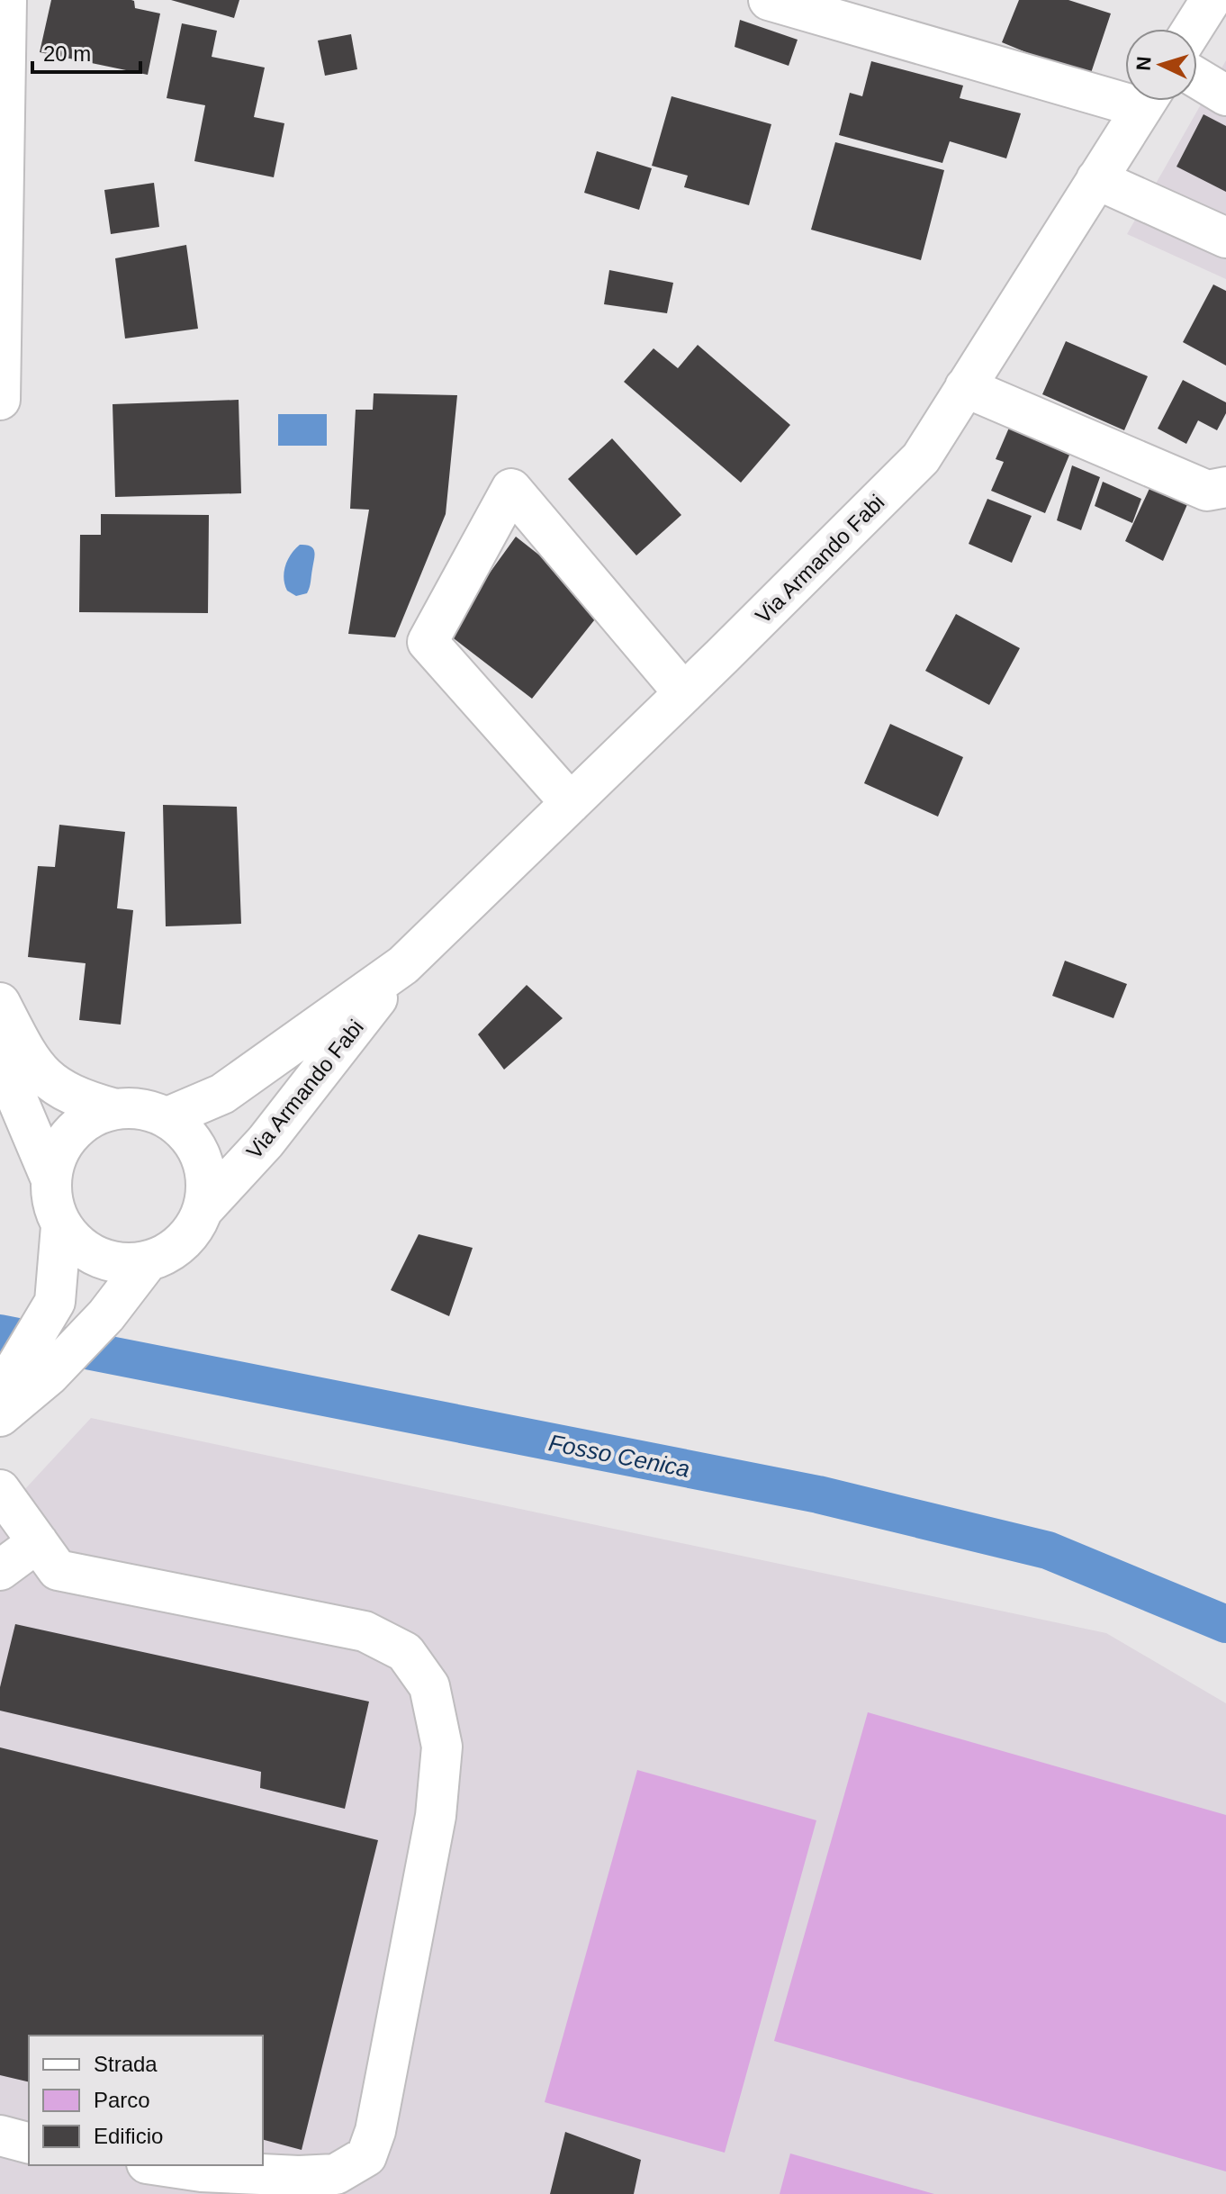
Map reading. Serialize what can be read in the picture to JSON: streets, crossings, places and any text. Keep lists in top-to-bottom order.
{
  "streets": {
    "street": ["Via Armando Fabi"]
  },
  "water": ["Fosso Cenica"],
  "legend": ["Strada", "Parco", "Edificio"],
  "scale_bar": "20 m",
  "north": "left"
}
